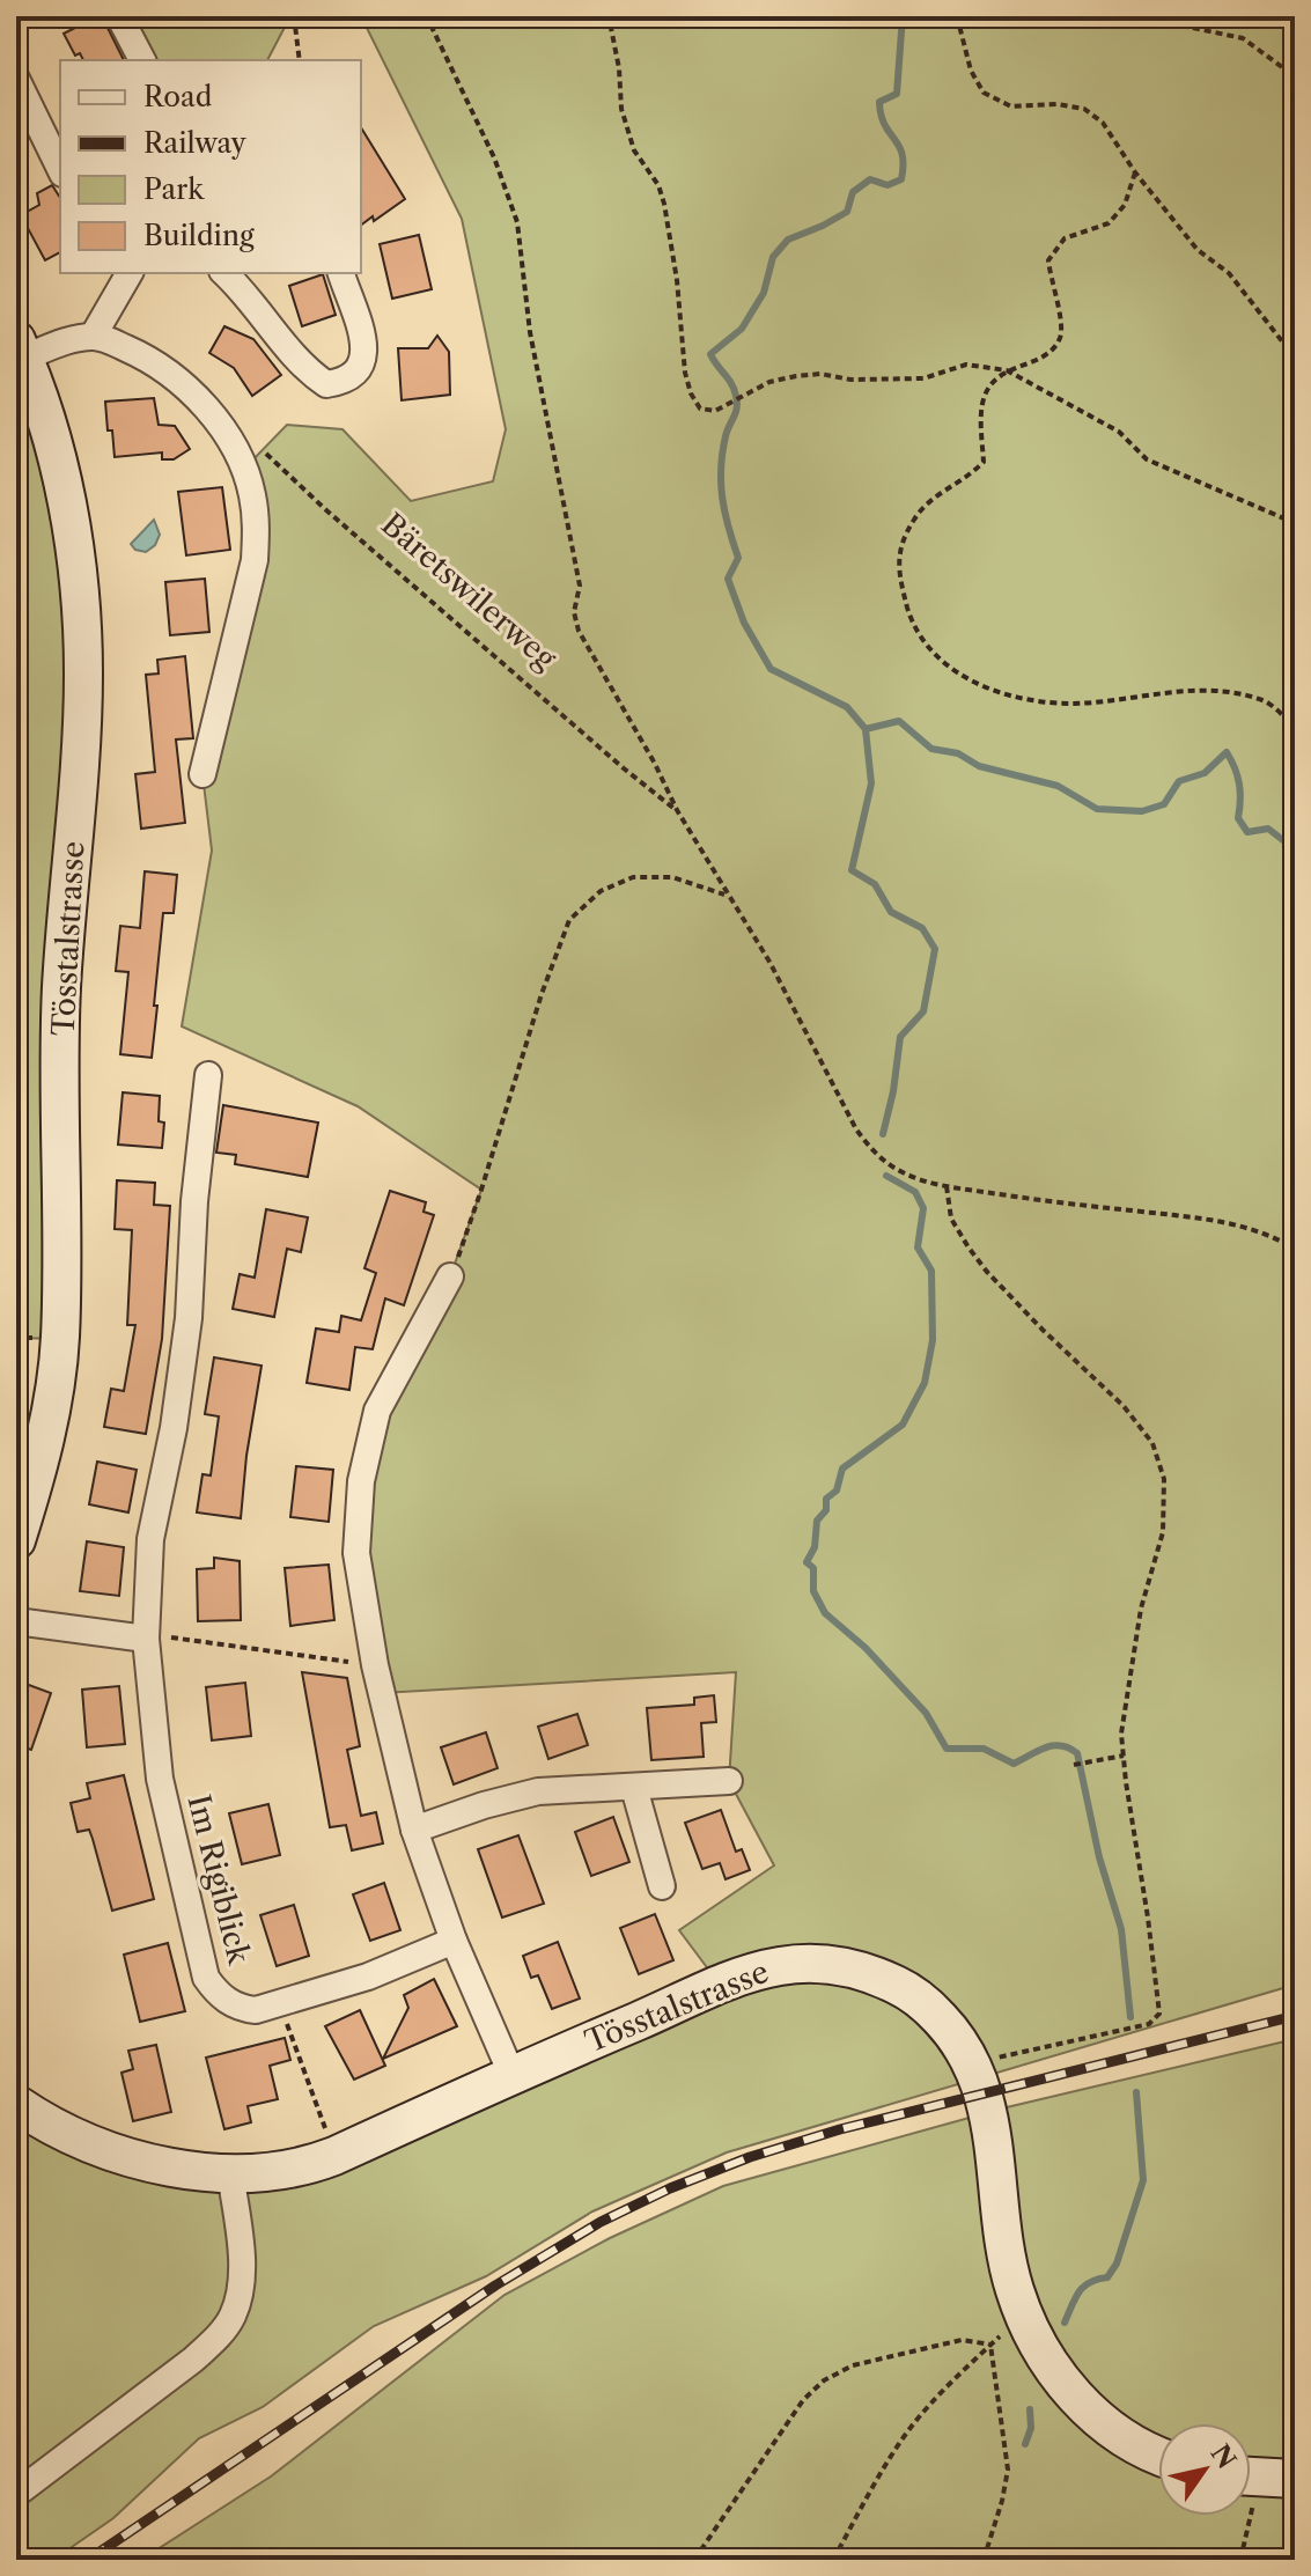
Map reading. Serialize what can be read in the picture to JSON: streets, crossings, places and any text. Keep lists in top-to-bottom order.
{
  "streets": {
    "main road": ["Tösstalstrasse"],
    "street": ["Im Rigiblick"],
    "path": ["Bäretswilerweg"]
  },
  "legend": [
    "Road",
    "Railway",
    "Park",
    "Building"
  ],
  "north": "top right"
}
